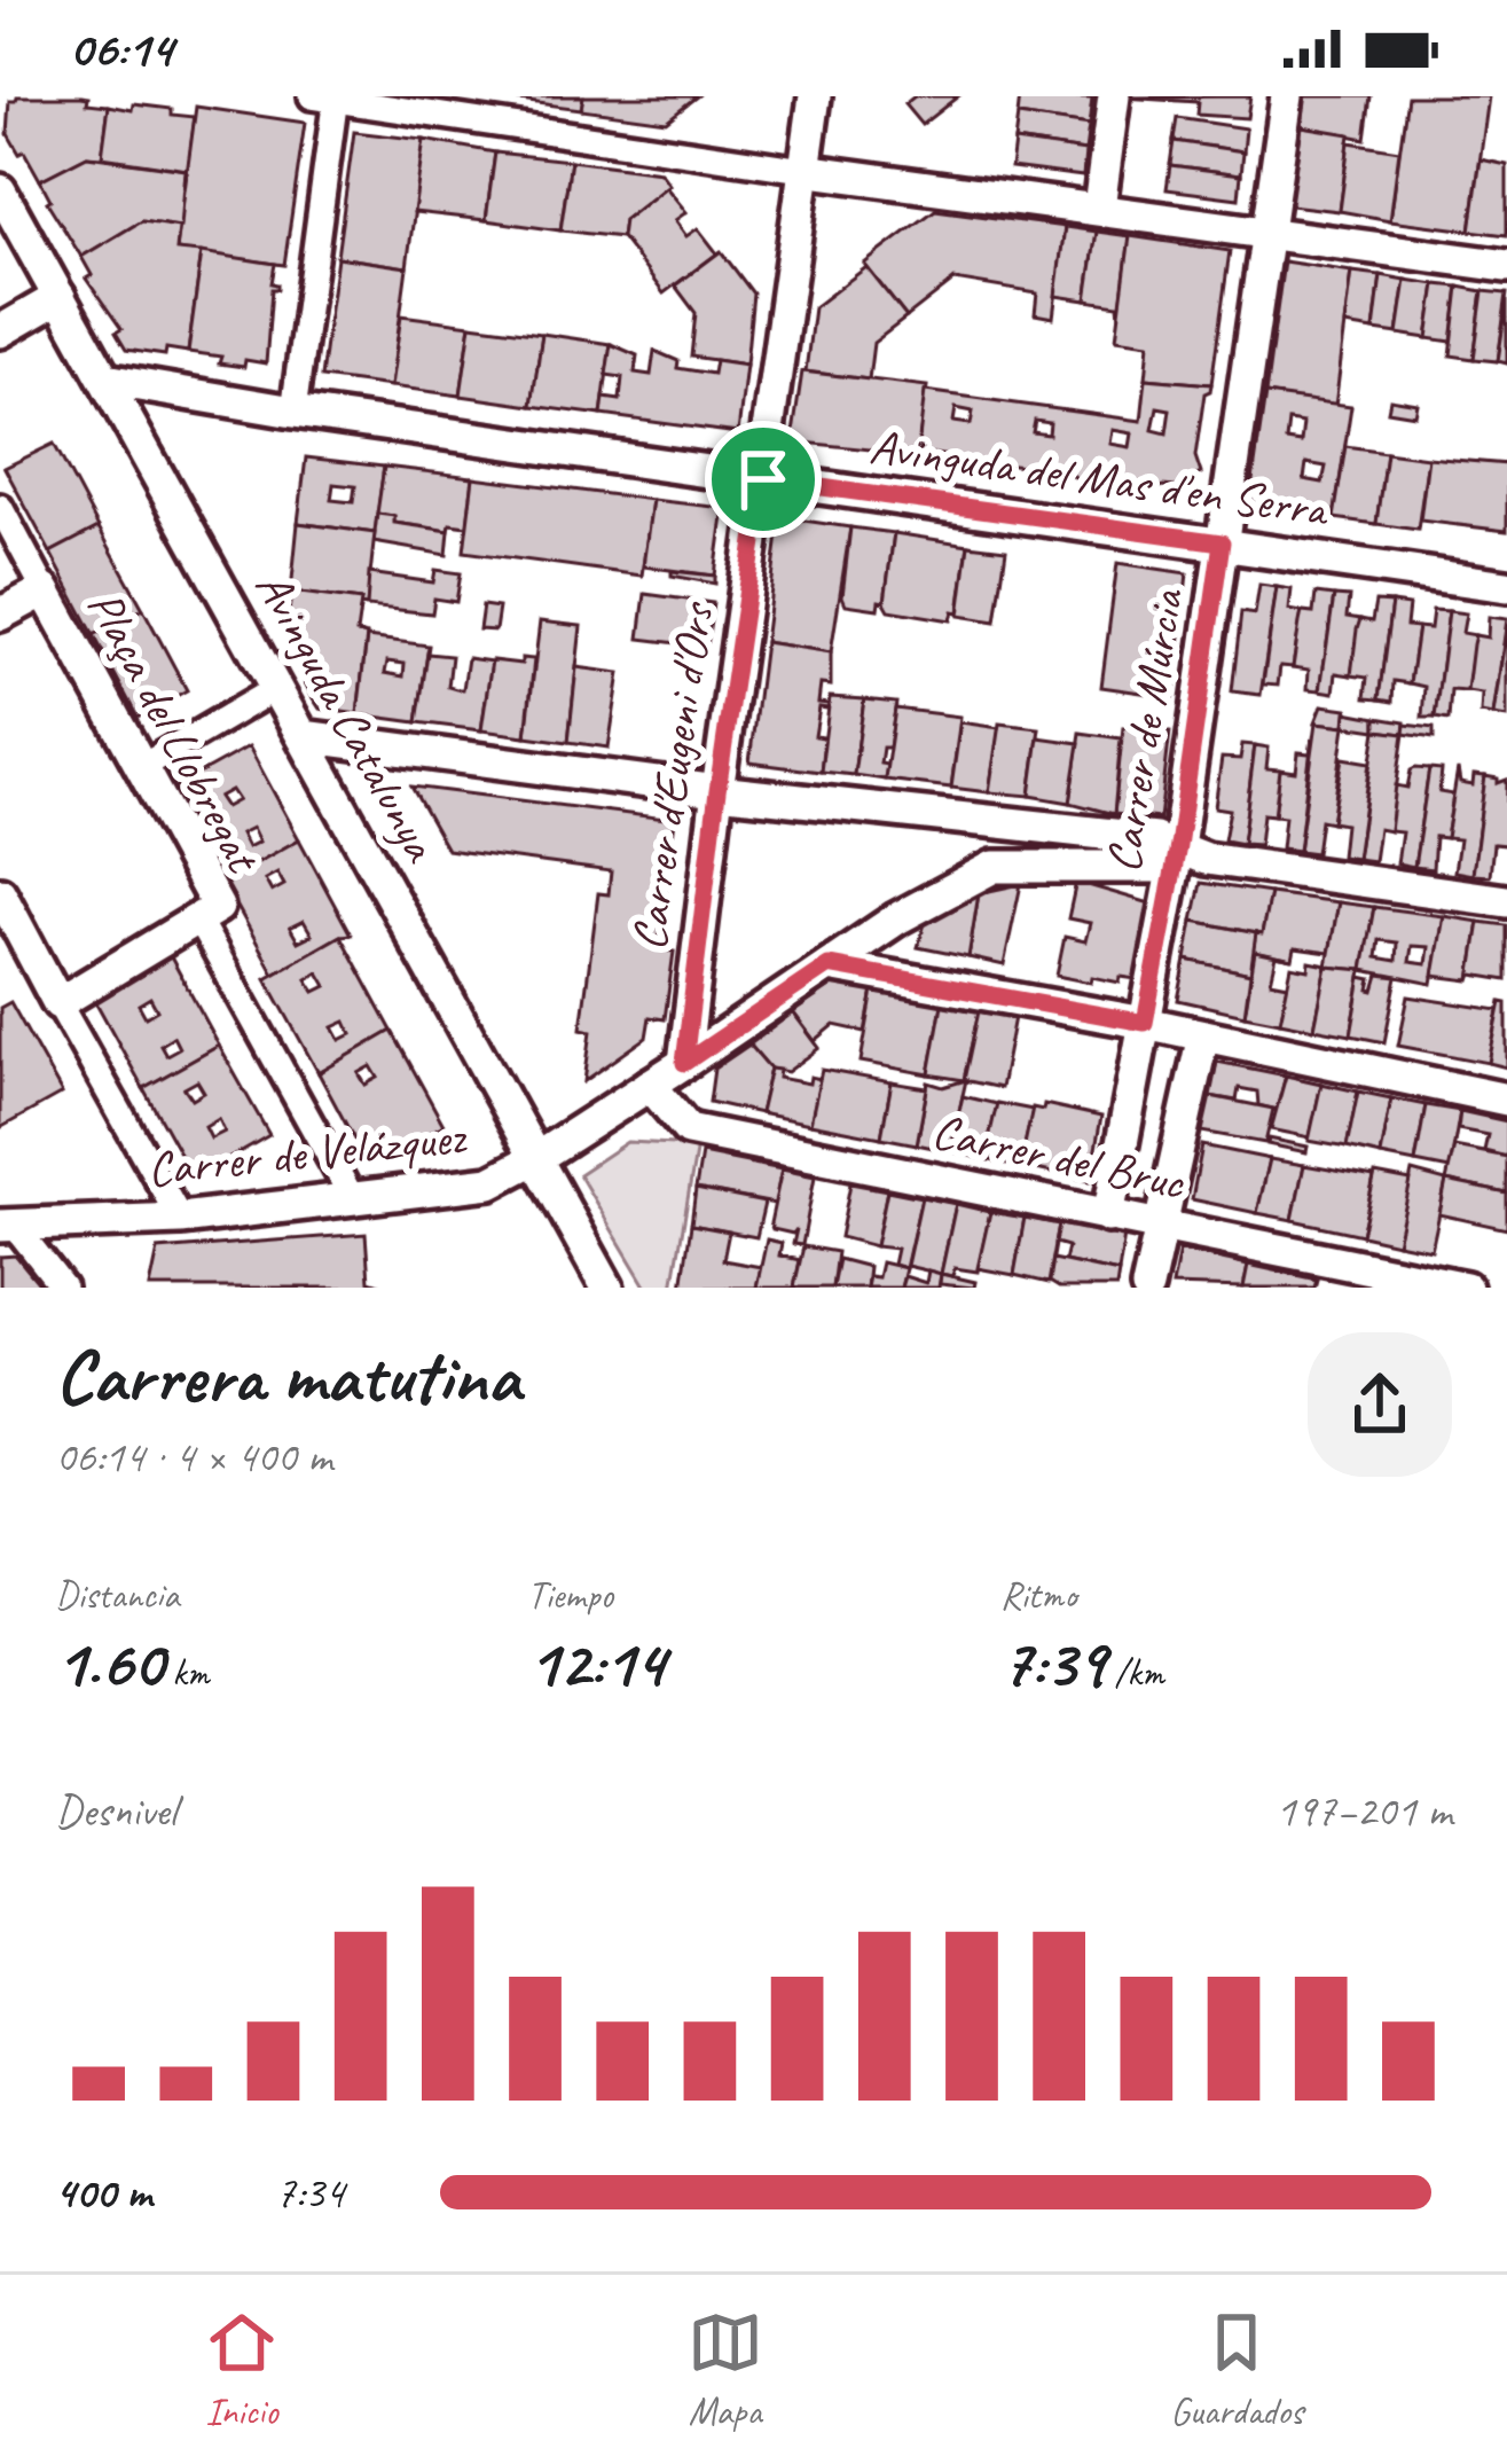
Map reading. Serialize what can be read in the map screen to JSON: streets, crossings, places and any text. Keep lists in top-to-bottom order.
{
  "streets": {
    "street": [
      "Avinguda del Mas d'en Serra",
      "Avinguda Catalunya",
      "Plaça del Llobregat",
      "Carrer de Múrcia",
      "Carrer d'Eugeni d'Ors",
      "Carrer de Velázquez",
      "Carrer del Bruc"
    ]
  },
  "crossings": [
    ["Avinguda del Mas d'en Serra", "Avinguda Catalunya"],
    ["Avinguda del Mas d'en Serra", "Carrer de Múrcia"],
    ["Avinguda del Mas d'en Serra", "Carrer d'Eugeni d'Ors"],
    ["Avinguda Catalunya", "Carrer de Velázquez"],
    ["Carrer de Múrcia", "Carrer de Velázquez"],
    ["Carrer de Múrcia", "Carrer del Bruc"],
    ["Carrer d'Eugeni d'Ors", "Carrer de Velázquez"],
    ["Carrer de Velázquez", "Carrer del Bruc"]
  ],
  "page": {
    "status": "06:14",
    "heading": ["Carrera matutina", "06:14 · 4 × 400 m"],
    "stats": [
      ["Distancia", "1.60 km"],
      ["Tiempo", "12:14"],
      ["Ritmo", "7:39 /km"]
    ],
    "chart": ["Desnivel", "197–201 m"],
    "list": [
      {
        "name": "400 m",
        "note": "7:34"
      }
    ],
    "tabs": ["Inicio", "Mapa", "Guardados"]
  }
}
